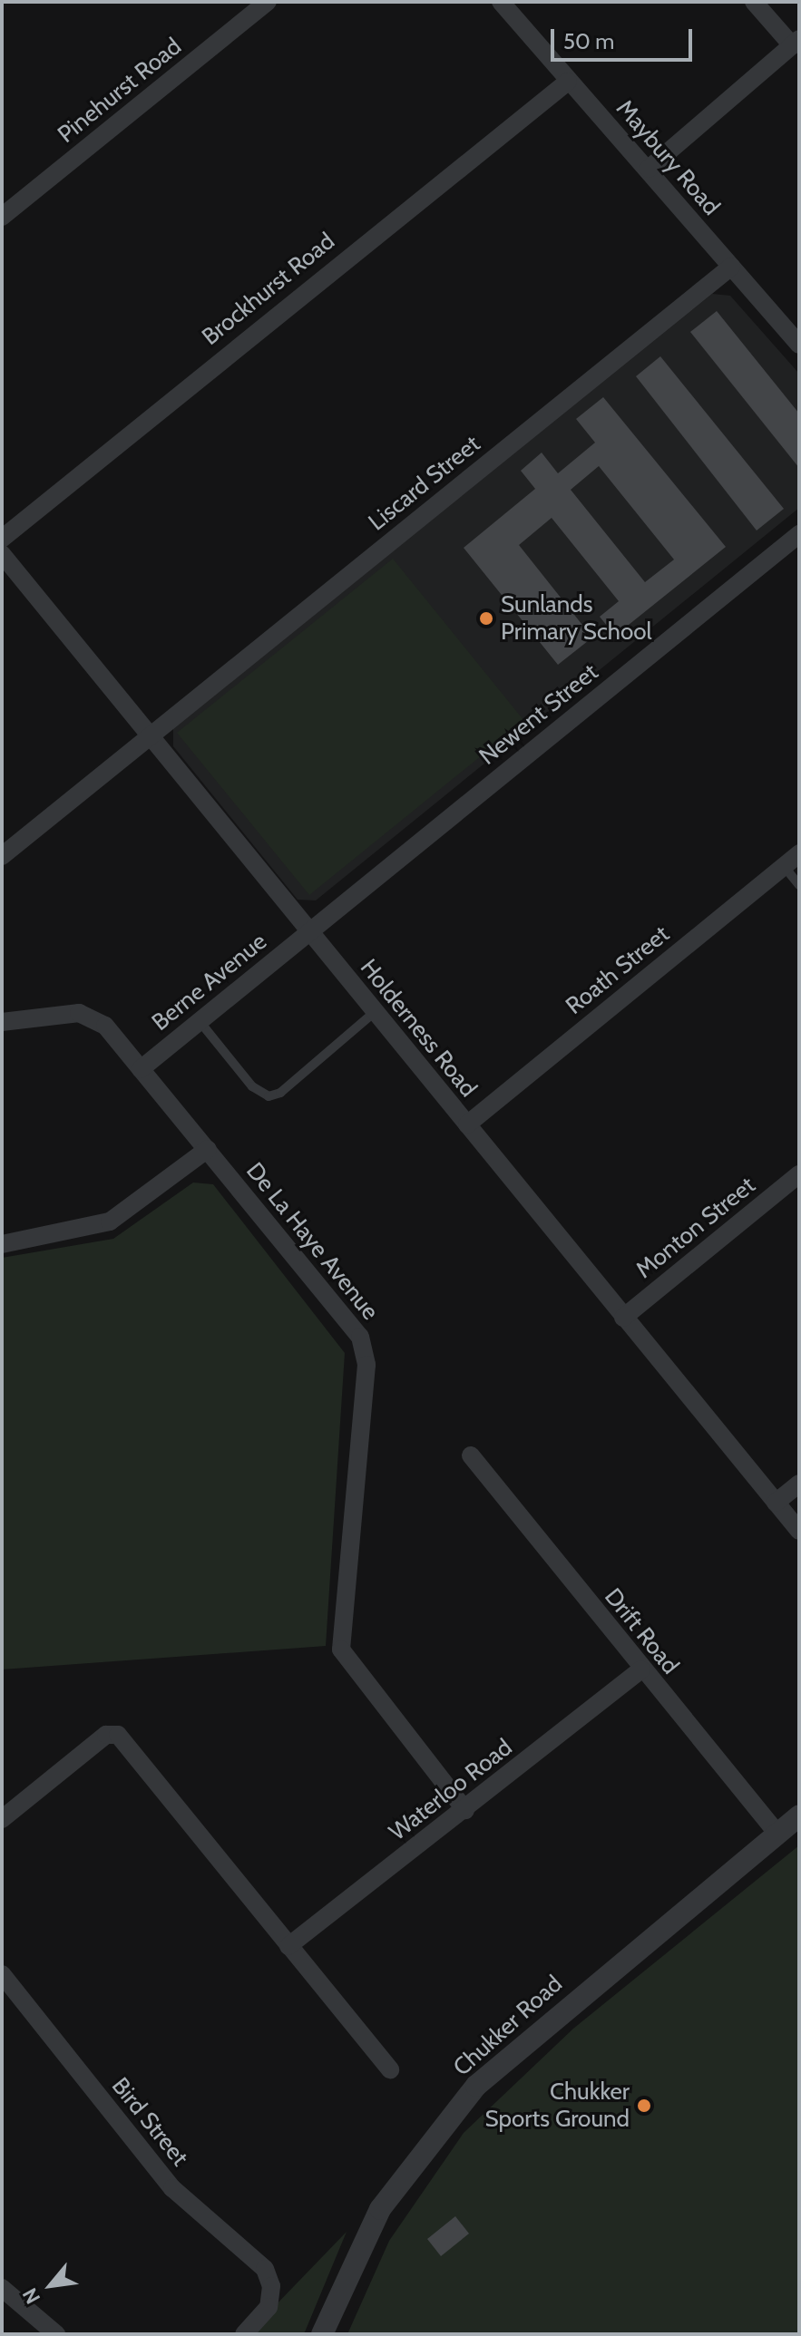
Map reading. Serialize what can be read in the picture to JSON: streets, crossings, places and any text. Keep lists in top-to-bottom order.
{
  "streets": {
    "street": [
      "Pinehurst Road",
      "Maybury Road",
      "Brockhurst Road",
      "Liscard Street",
      "Newent Street",
      "Roath Street",
      "Berne Avenue",
      "Holderness Road",
      "Monton Street",
      "De La Haye Avenue",
      "Drift Road",
      "Waterloo Road",
      "Chukker Road",
      "Bird Street"
    ]
  },
  "crossings": [
    ["Maybury Road", "Brockhurst Road"],
    ["Maybury Road", "Liscard Street"],
    ["Liscard Street", "Holderness Road"],
    ["Newent Street", "Berne Avenue"],
    ["Newent Street", "Holderness Road"],
    ["Roath Street", "Holderness Road"],
    ["Berne Avenue", "Holderness Road"],
    ["Berne Avenue", "De La Haye Avenue"],
    ["Holderness Road", "Monton Street"],
    ["De La Haye Avenue", "Waterloo Road"],
    ["Drift Road", "Waterloo Road"],
    ["Drift Road", "Chukker Road"]
  ],
  "places": ["Sunlands Primary School", "Chukker Sports Ground"],
  "scale_bar": "50 m",
  "north": "bottom left"
}
